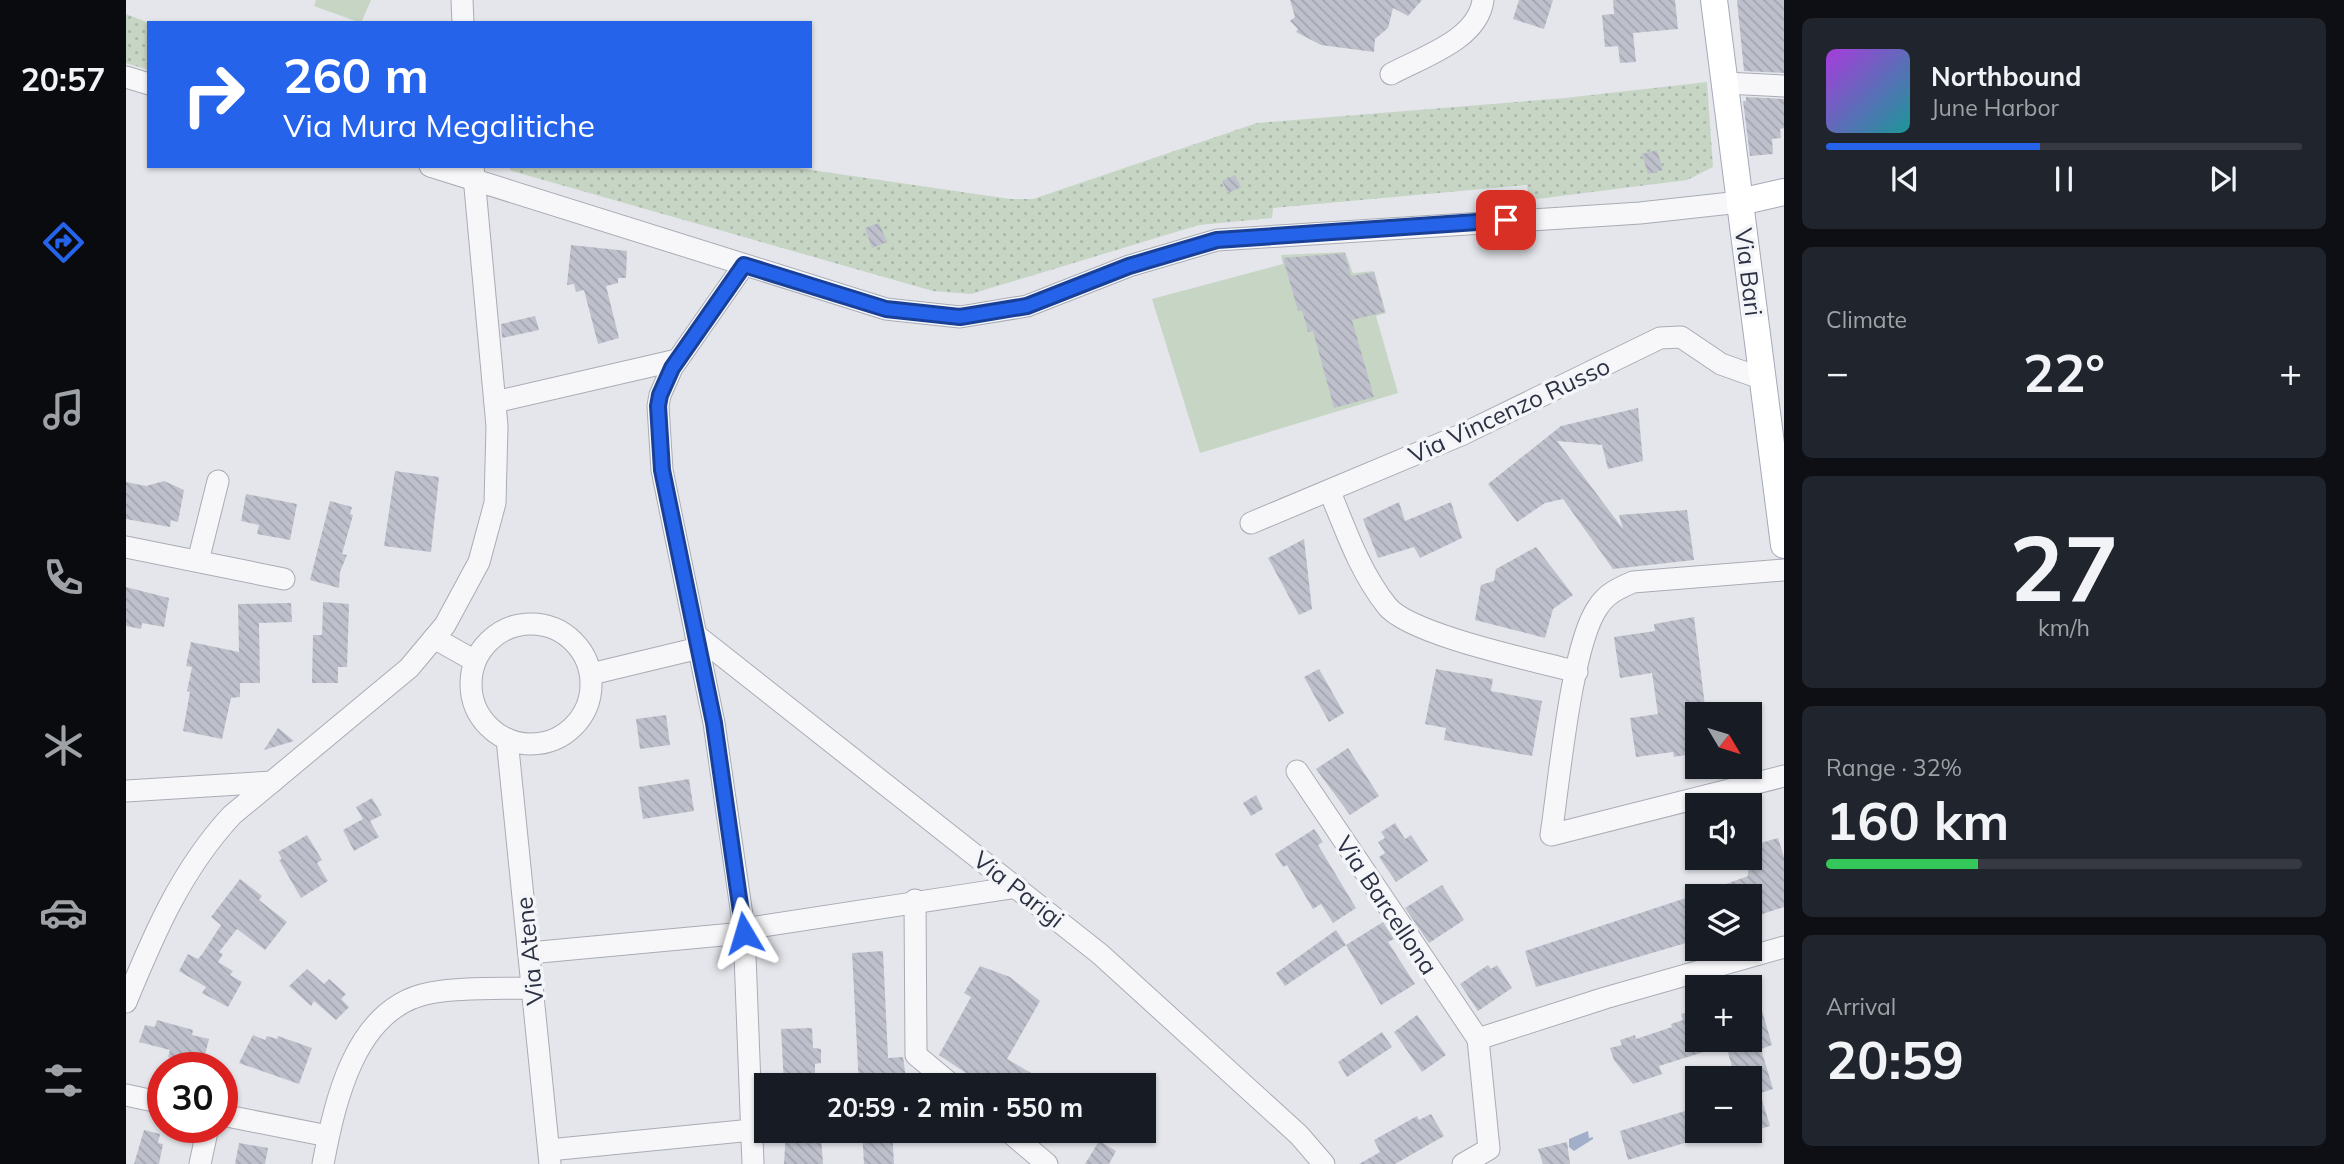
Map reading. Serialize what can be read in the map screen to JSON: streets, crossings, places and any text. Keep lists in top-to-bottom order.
{
  "streets": {
    "main road": ["Via Bari"],
    "street": [
      "Via Vincenzo Russo",
      "Via Parigi",
      "Via Barcellona",
      "Via Atene"
    ]
  },
  "crossings": [
    ["Via Bari", "Via Vincenzo Russo"]
  ],
  "north": "bottom right",
  "page": {
    "tabs": "20:57",
    "turn": ["260 m", "Via Mura Megalitiche"],
    "song": ["Northbound", "June Harbor"],
    "tile": [
      "Climate",
      ["27", "km/h"],
      ["Range · 32%", "160 km"],
      ["Arrival", "20:59"]
    ],
    "heat": ["−", "22°", "+"],
    "map_buttons": ["+", "−"],
    "limit": "30",
    "trip": "20:59 · 2 min · 550 m"
  }
}
